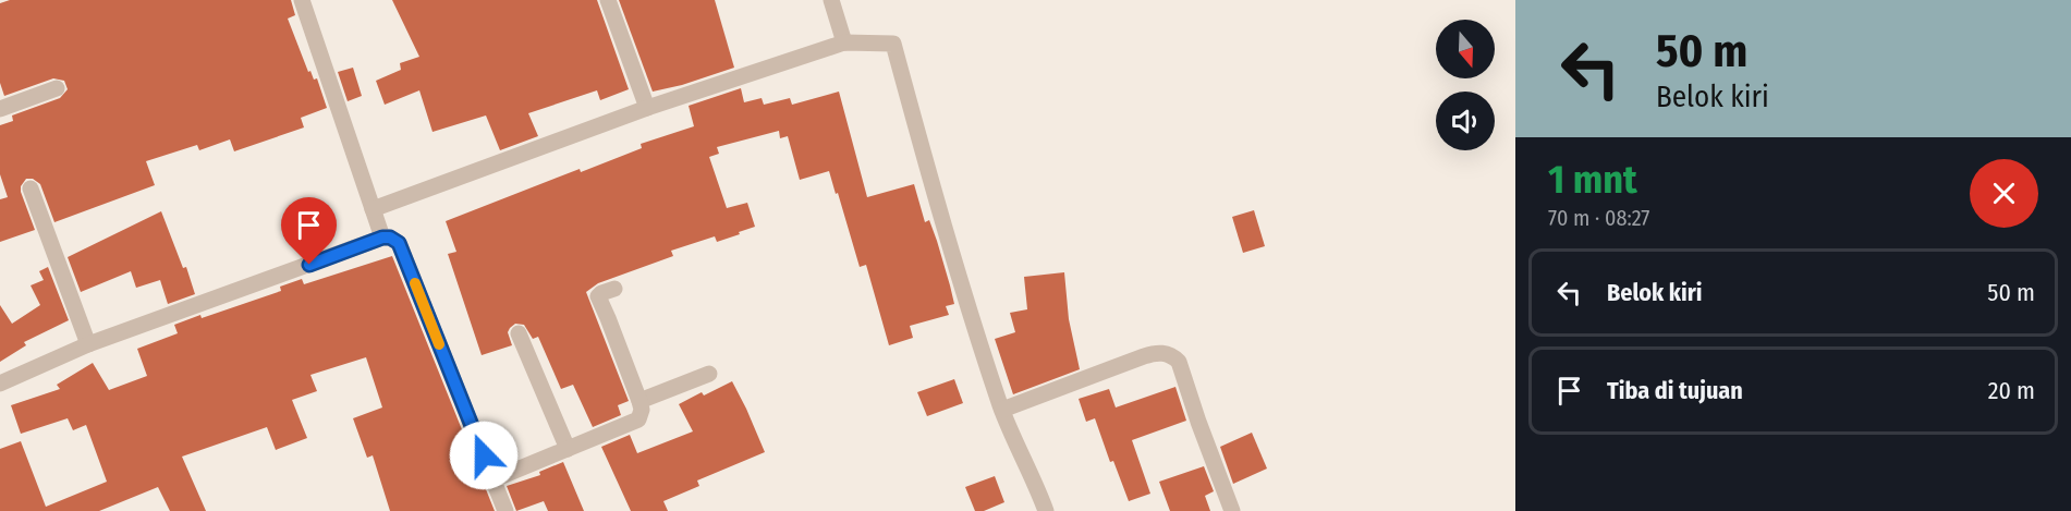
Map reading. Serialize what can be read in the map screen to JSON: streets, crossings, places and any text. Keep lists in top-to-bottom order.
{
  "north": "bottom",
  "page": {
    "turn": ["50 m", "Belok kiri"],
    "heading": ["1 mnt", "70 m · 08:27"],
    "list": [
      {
        "name": "Belok kiri",
        "value": "50 m"
      },
      {
        "name": "Tiba di tujuan",
        "value": "20 m"
      }
    ]
  }
}
